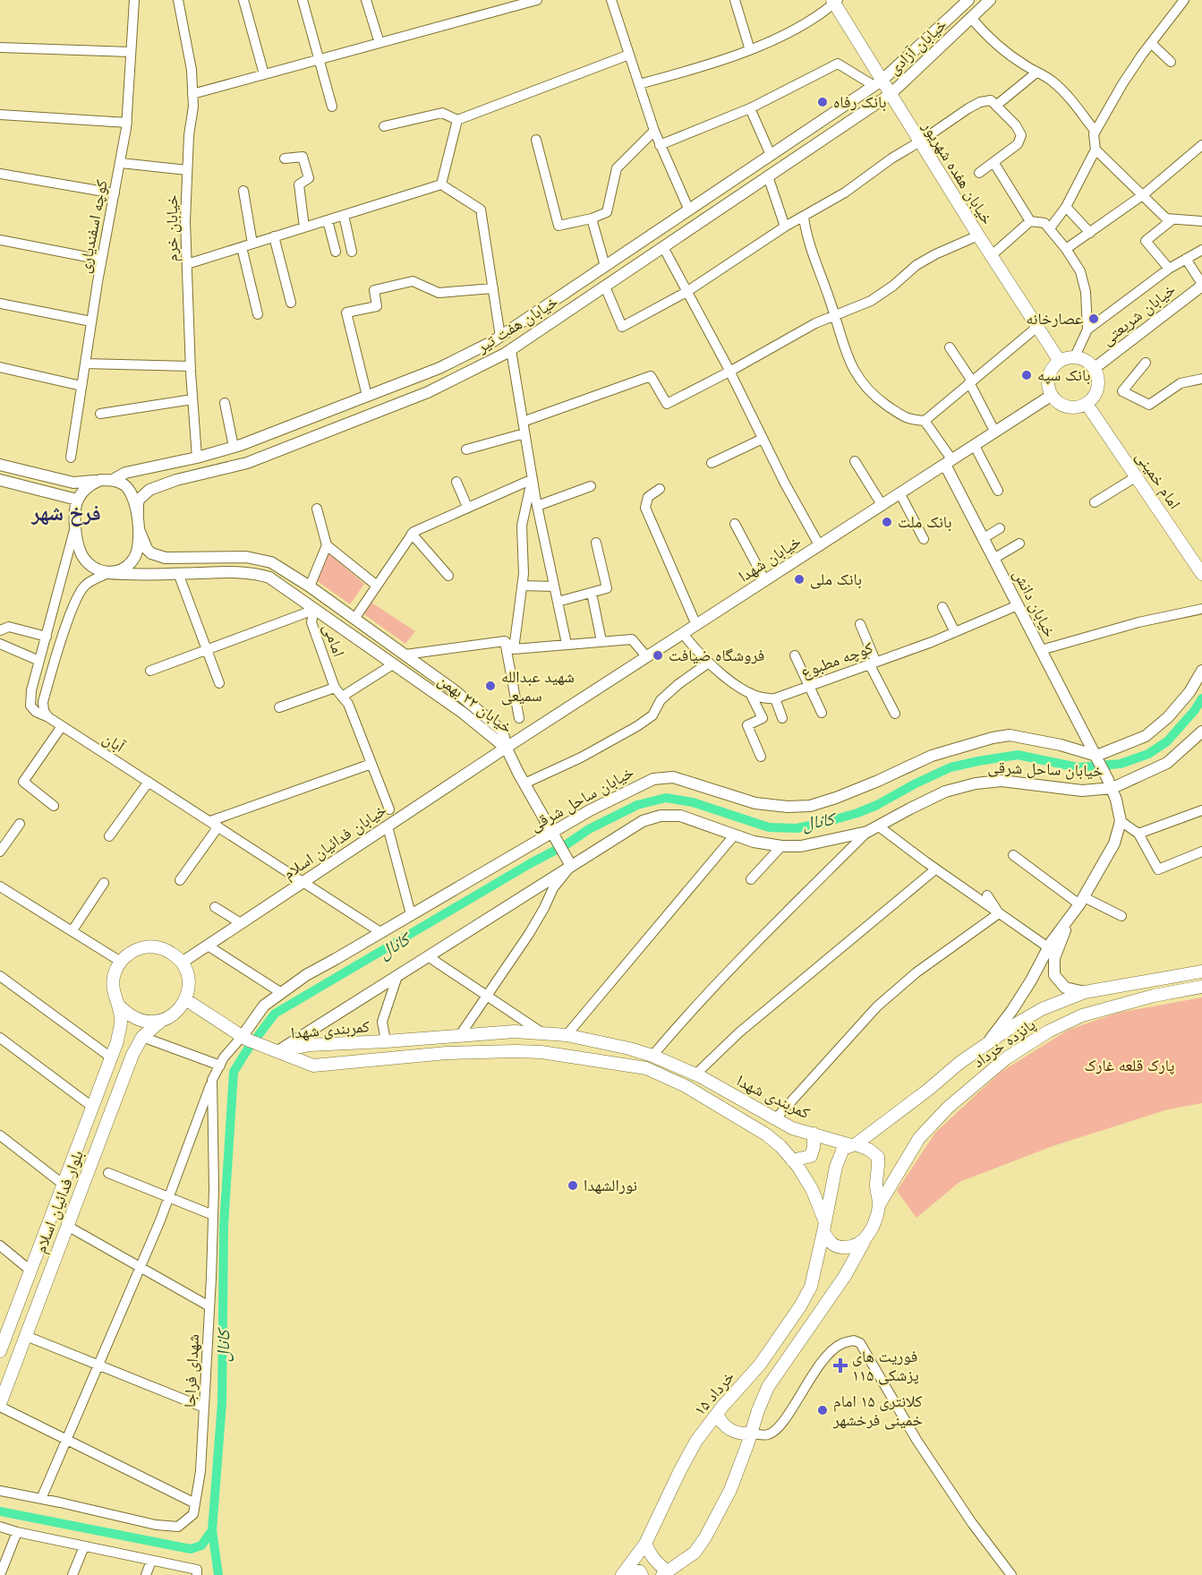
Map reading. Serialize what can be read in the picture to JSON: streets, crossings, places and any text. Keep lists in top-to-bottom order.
{
  "streets": {
    "main road": [
      "خیابان هفده شهریور",
      "امام خمینی",
      "کمربندی شهدا",
      "پانزده خرداد",
      "بلوار فدائیان اسلام",
      "۱۵ خرداد"
    ],
    "street": [
      "خیابان آزادی",
      "کوچه اسفندیاری",
      "خیابان خرم",
      "خیابان شریعتی",
      "خیابان هفت تیر",
      "خیابان شهدا",
      "خیابان دانش",
      "امامی",
      "کوچه مطبوع",
      "خیابان ۲۲ بهمن",
      "آبان",
      "خیابان ساحل شرقی",
      "خیابان فدائیان اسلام",
      "شهدای فراجا"
    ]
  },
  "crossings": [
    ["خیابان آزادی", "خیابان هفده شهریور"],
    ["خیابان آزادی", "خیابان هفت تیر"],
    ["خیابان هفده شهریور", "خیابان شریعتی"],
    ["خیابان هفده شهریور", "خیابان هفت تیر"],
    ["خیابان هفده شهریور", "امام خمینی"],
    ["خیابان هفده شهریور", "خیابان شهدا"],
    ["خیابان خرم", "خیابان هفت تیر"],
    ["خیابان شریعتی", "امام خمینی"],
    ["خیابان شریعتی", "خیابان شهدا"],
    ["خیابان هفت تیر", "خیابان ۲۲ بهمن"],
    ["امام خمینی", "خیابان شهدا"],
    ["خیابان شهدا", "خیابان دانش"],
    ["خیابان شهدا", "خیابان ۲۲ بهمن"],
    ["خیابان شهدا", "خیابان فدائیان اسلام"],
    ["خیابان دانش", "کوچه مطبوع"],
    ["خیابان دانش", "خیابان ساحل شرقی"],
    ["امامی", "خیابان ۲۲ بهمن"],
    ["خیابان ۲۲ بهمن", "خیابان فدائیان اسلام"],
    ["آبان", "خیابان ساحل شرقی"],
    ["آبان", "خیابان فدائیان اسلام"],
    ["خیابان ساحل شرقی", "کمربندی شهدا"],
    ["خیابان ساحل شرقی", "شهدای فراجا"],
    ["خیابان فدائیان اسلام", "بلوار فدائیان اسلام"],
    ["کمربندی شهدا", "پانزده خرداد"],
    ["کمربندی شهدا", "۱۵ خرداد"],
    ["پانزده خرداد", "۱۵ خرداد"]
  ],
  "districts": ["فرخ شهر"],
  "water": ["کانال"],
  "parks": ["پارک قلعه غارک"],
  "places": {
    "other": [
      "بانک رفاه",
      "عصارخانه",
      "بانک سپه",
      "بانک ملت",
      "بانک ملی",
      "فروشگاه ضیافت",
      "شهید عبدالله سمیعی",
      "نورالشهدا",
      "کلانتری ۱۵ امام خمینی فرخشهر"
    ],
    "health": ["فوریت های پزشکی ۱۱۵"]
  }
}
